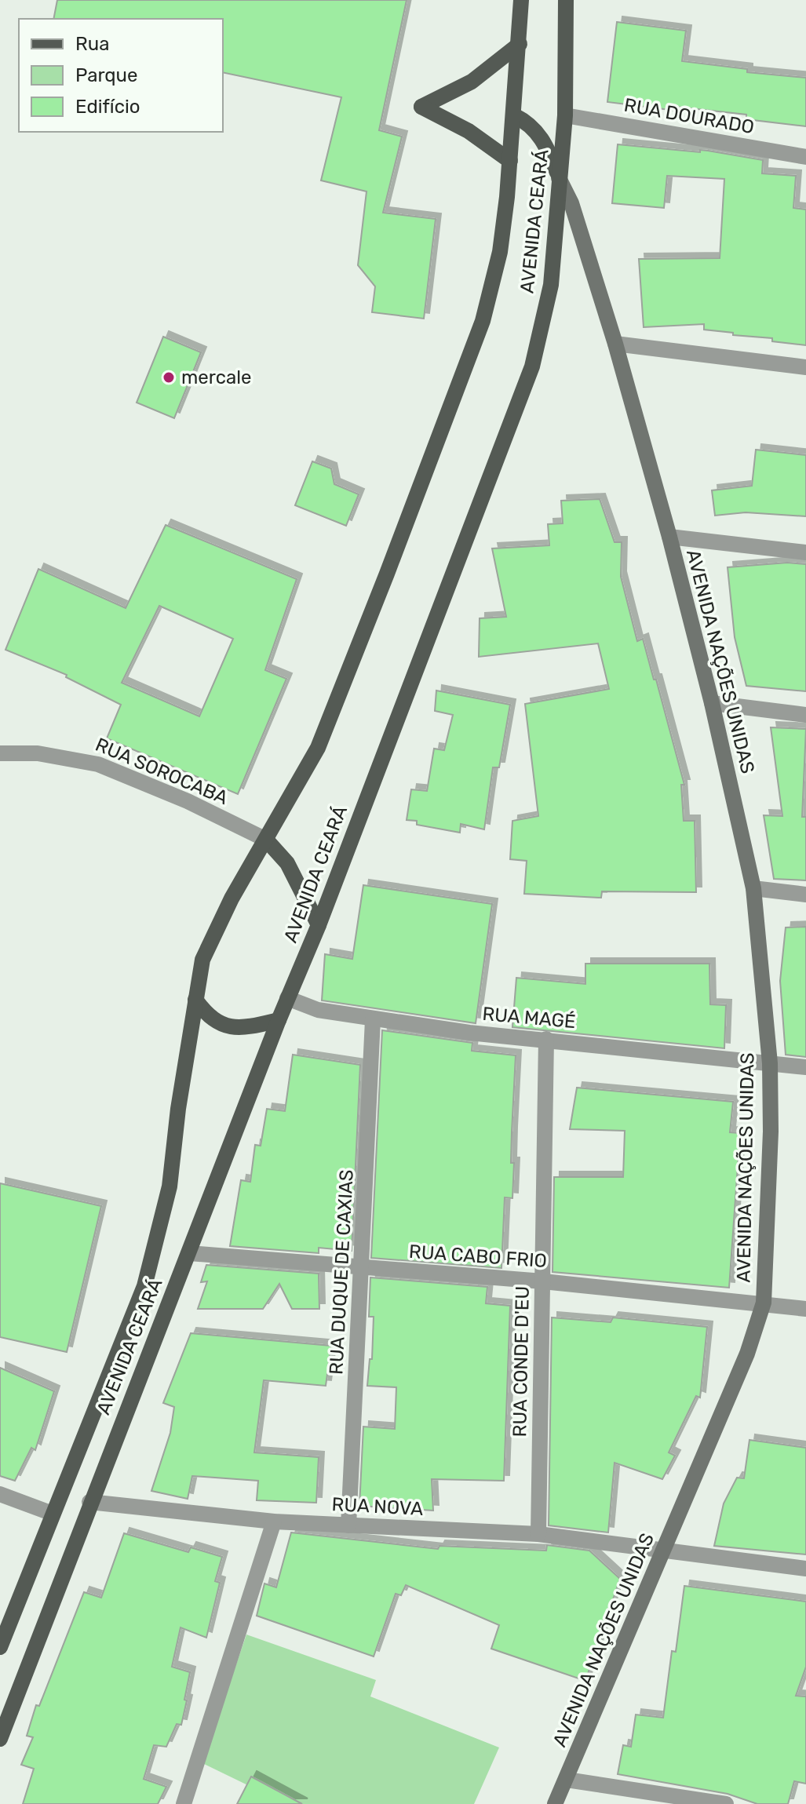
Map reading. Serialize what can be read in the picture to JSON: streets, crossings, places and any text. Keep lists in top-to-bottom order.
{
  "streets": {
    "main road": ["AVENIDA CEARÁ"],
    "street": [
      "RUA DOURADO",
      "AVENIDA NAÇÕES UNIDAS",
      "RUA SOROCABA",
      "RUA MAGÉ",
      "RUA CABO FRIO",
      "RUA DUQUE DE CAXIAS",
      "RUA CONDE D'EU",
      "RUA NOVA"
    ]
  },
  "crossings": [
    ["RUA DOURADO", "AVENIDA CEARÁ"],
    ["AVENIDA CEARÁ", "AVENIDA NAÇÕES UNIDAS"],
    ["AVENIDA CEARÁ", "RUA SOROCABA"],
    ["AVENIDA CEARÁ", "RUA MAGÉ"],
    ["AVENIDA CEARÁ", "RUA CABO FRIO"],
    ["AVENIDA CEARÁ", "RUA NOVA"],
    ["AVENIDA NAÇÕES UNIDAS", "RUA MAGÉ"],
    ["AVENIDA NAÇÕES UNIDAS", "RUA CABO FRIO"],
    ["AVENIDA NAÇÕES UNIDAS", "RUA NOVA"],
    ["RUA MAGÉ", "RUA DUQUE DE CAXIAS"],
    ["RUA MAGÉ", "RUA CONDE D'EU"],
    ["RUA CABO FRIO", "RUA DUQUE DE CAXIAS"],
    ["RUA CABO FRIO", "RUA CONDE D'EU"],
    ["RUA DUQUE DE CAXIAS", "RUA NOVA"],
    ["RUA CONDE D'EU", "RUA NOVA"]
  ],
  "places": ["mercale"],
  "legend": ["Rua", "Parque", "Edifício"]
}
